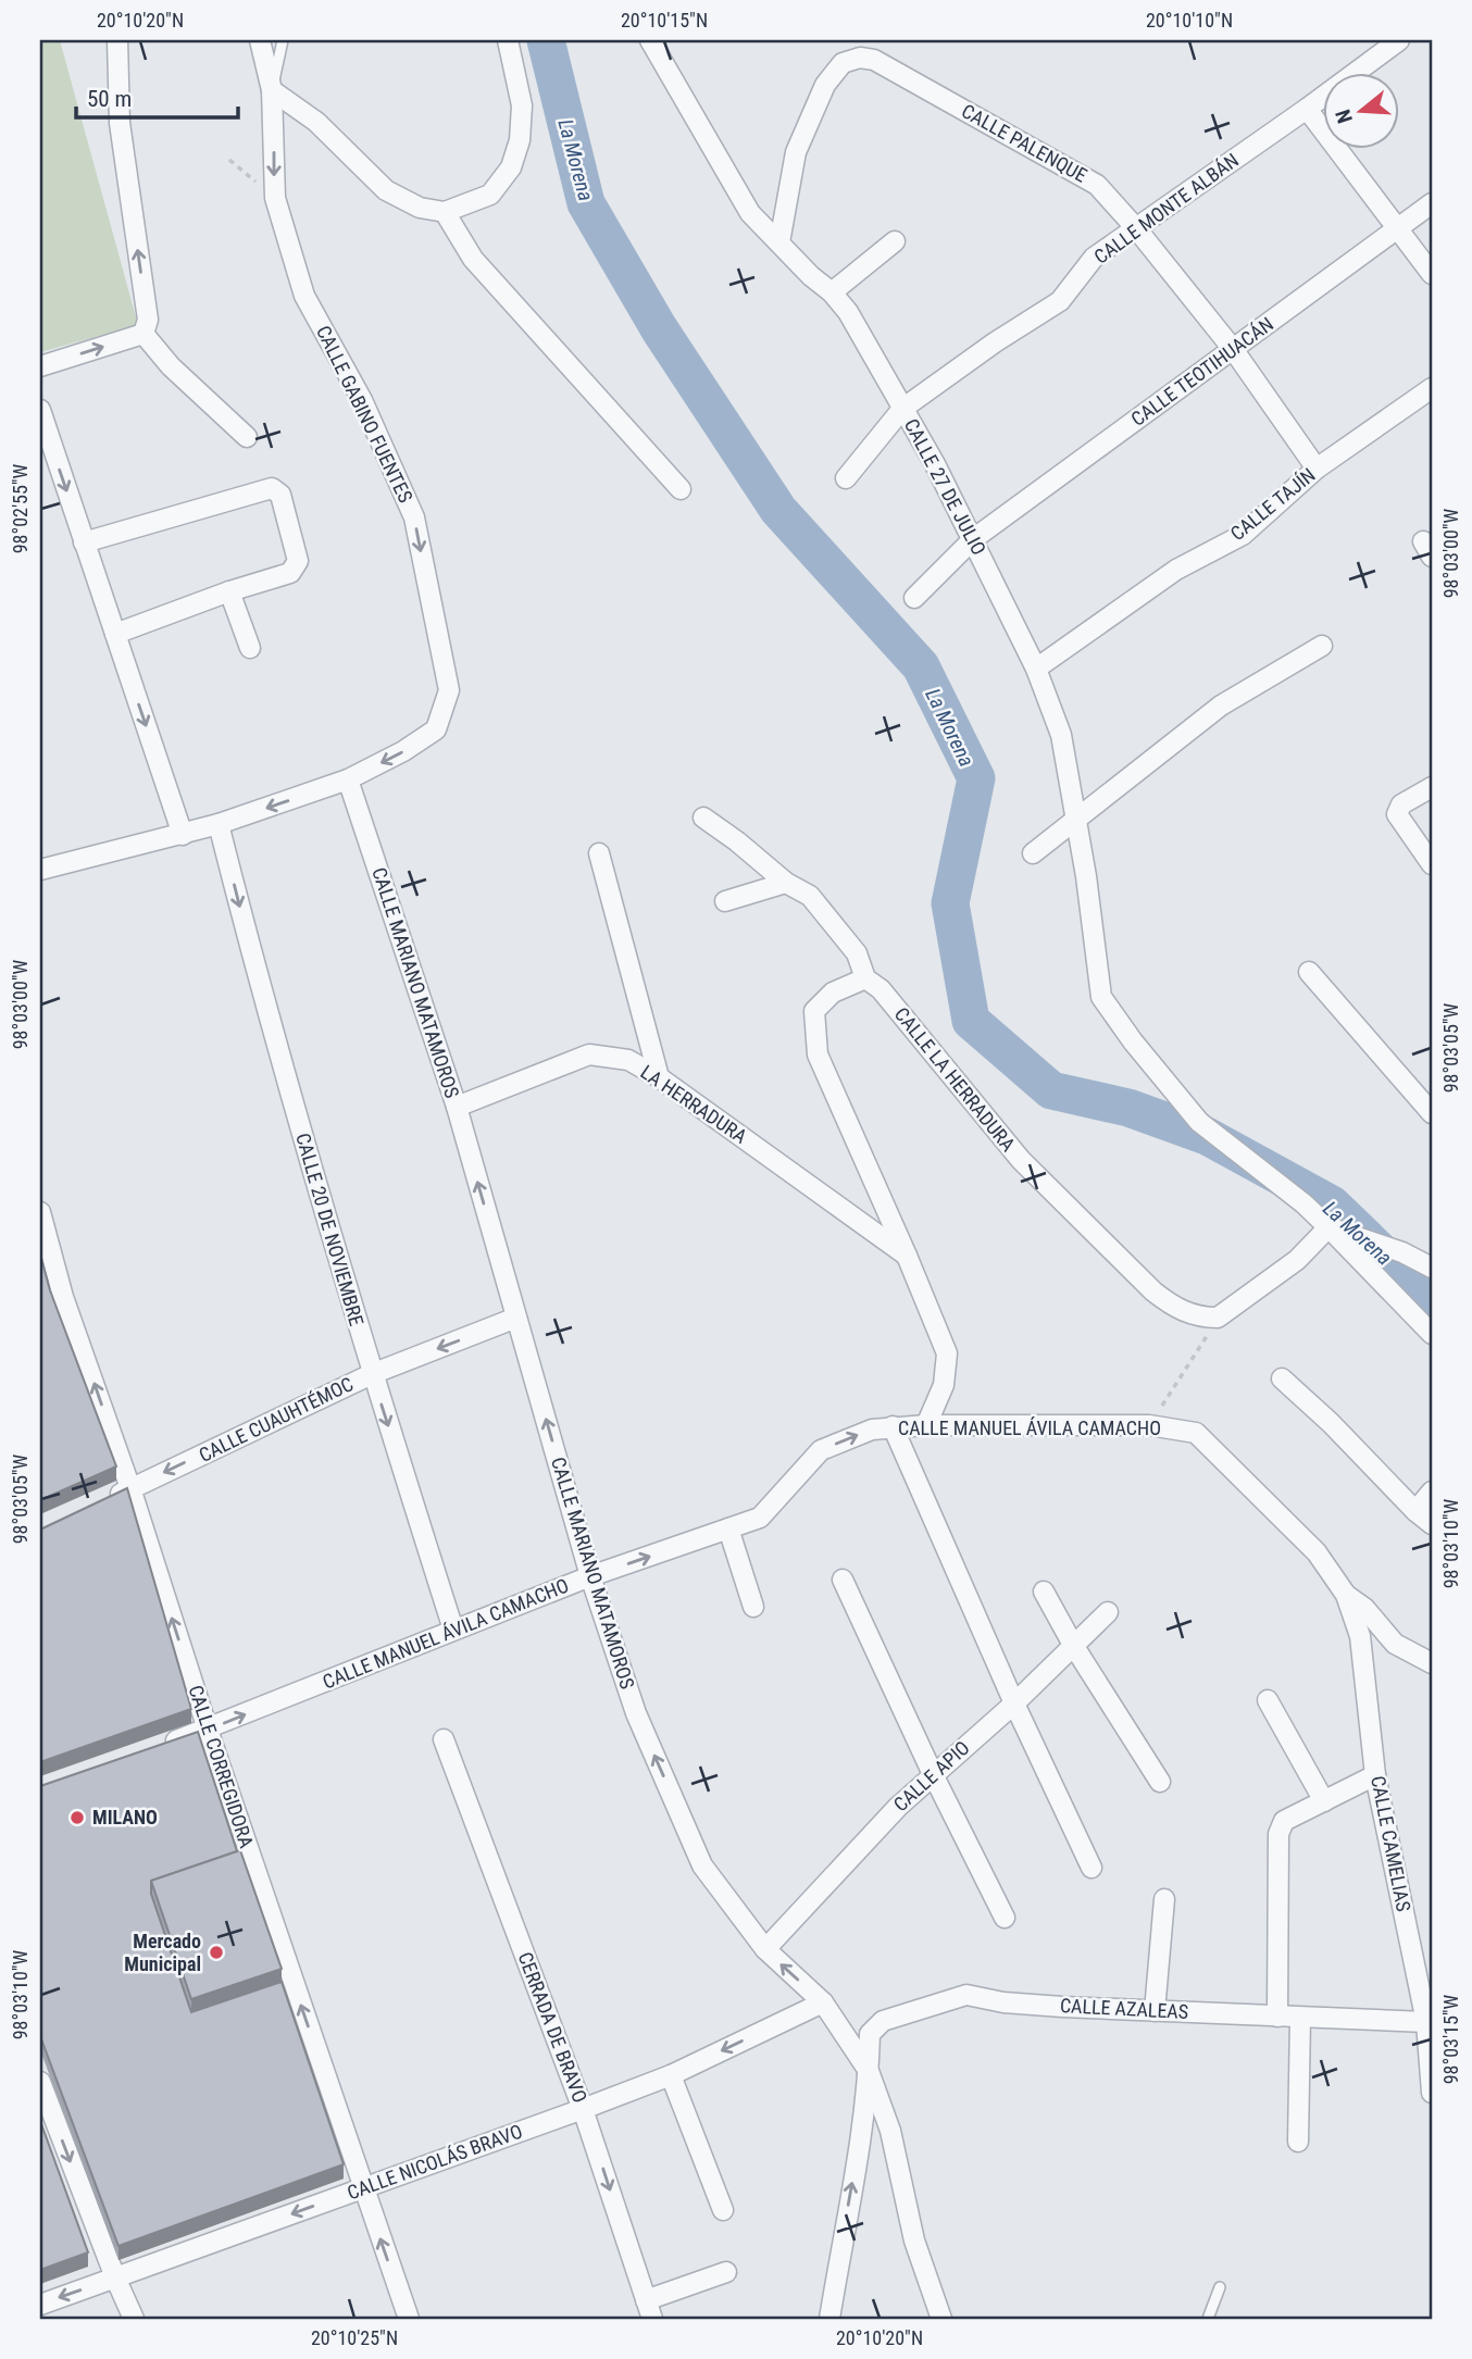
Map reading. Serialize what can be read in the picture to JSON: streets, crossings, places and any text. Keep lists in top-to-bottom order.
{
  "streets": {
    "street": [
      "CALLE PALENQUE",
      "CALLE MONTE ALBÁN",
      "CALLE TEOTIHUACÁN",
      "CALLE GABINO FUENTES",
      "CALLE 27 DE JULIO",
      "CALLE TAJÍN",
      "CALLE MARIANO MATAMOROS",
      "CALLE LA HERRADURA",
      "LA HERRADURA",
      "CALLE 20 DE NOVIEMBRE",
      "CALLE CUAUHTÉMOC",
      "CALLE MANUEL ÁVILA CAMACHO",
      "CALLE CORREGIDORA",
      "CALLE APIO",
      "CALLE CAMELIAS",
      "CALLE AZALEAS",
      "CERRADA DE BRAVO",
      "CALLE NICOLÁS BRAVO"
    ]
  },
  "crossings": [
    ["CALLE PALENQUE", "CALLE MONTE ALBÁN"],
    ["CALLE PALENQUE", "CALLE TEOTIHUACÁN"],
    ["CALLE PALENQUE", "CALLE 27 DE JULIO"],
    ["CALLE PALENQUE", "CALLE TAJÍN"],
    ["CALLE MONTE ALBÁN", "CALLE 27 DE JULIO"],
    ["CALLE TEOTIHUACÁN", "CALLE 27 DE JULIO"],
    ["CALLE GABINO FUENTES", "CALLE MARIANO MATAMOROS"],
    ["CALLE GABINO FUENTES", "CALLE 20 DE NOVIEMBRE"],
    ["CALLE 27 DE JULIO", "CALLE TAJÍN"],
    ["CALLE MARIANO MATAMOROS", "LA HERRADURA"],
    ["CALLE MARIANO MATAMOROS", "CALLE CUAUHTÉMOC"],
    ["CALLE MARIANO MATAMOROS", "CALLE MANUEL ÁVILA CAMACHO"],
    ["CALLE MARIANO MATAMOROS", "CALLE APIO"],
    ["CALLE MARIANO MATAMOROS", "CALLE AZALEAS"],
    ["CALLE MARIANO MATAMOROS", "CALLE NICOLÁS BRAVO"],
    ["CALLE 20 DE NOVIEMBRE", "CALLE CUAUHTÉMOC"],
    ["CALLE 20 DE NOVIEMBRE", "CALLE MANUEL ÁVILA CAMACHO"],
    ["CALLE CUAUHTÉMOC", "CALLE CORREGIDORA"],
    ["CALLE MANUEL ÁVILA CAMACHO", "CALLE CORREGIDORA"],
    ["CALLE MANUEL ÁVILA CAMACHO", "CALLE CAMELIAS"],
    ["CALLE CORREGIDORA", "CALLE NICOLÁS BRAVO"],
    ["CALLE CAMELIAS", "CALLE AZALEAS"],
    ["CERRADA DE BRAVO", "CALLE NICOLÁS BRAVO"]
  ],
  "one_way": [
    "CALLE GABINO FUENTES",
    "CALLE MARIANO MATAMOROS",
    "CALLE 20 DE NOVIEMBRE",
    "CALLE CUAUHTÉMOC",
    "CALLE MANUEL ÁVILA CAMACHO",
    "CALLE CORREGIDORA",
    "CALLE NICOLÁS BRAVO"
  ],
  "water": ["La Morena"],
  "places": ["MILANO", "Mercado Municipal"],
  "scale_bar": "50 m",
  "north": "left",
  "coordinates": [
    "20°10'20\"N",
    "20°10'15\"N",
    "20°10'10\"N",
    "98°02'55\"W",
    "98°03'00\"W",
    "98°03'05\"W",
    "98°03'10\"W",
    "98°03'15\"W",
    "20°10'25\"N"
  ]
}
